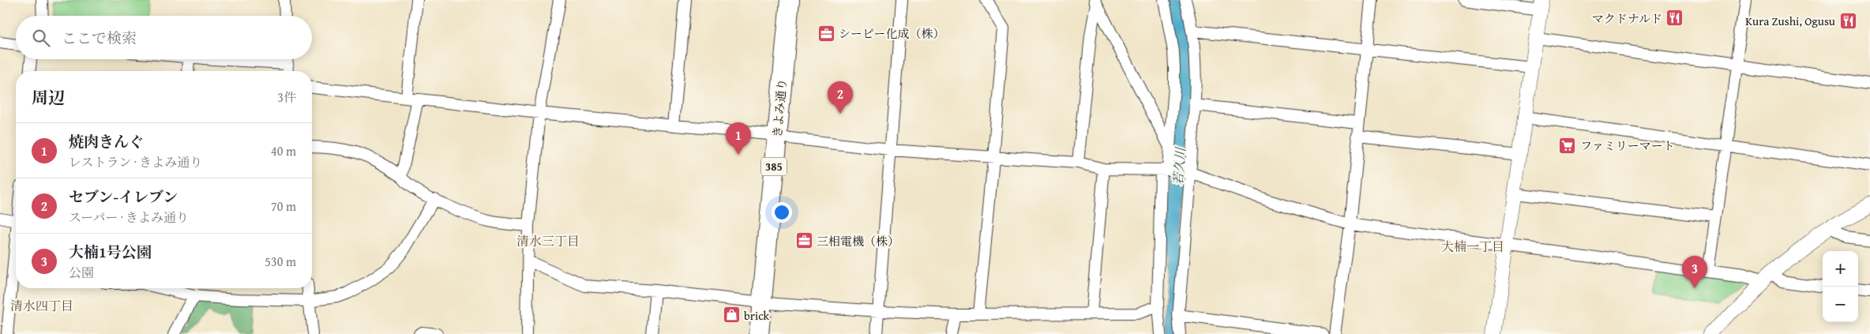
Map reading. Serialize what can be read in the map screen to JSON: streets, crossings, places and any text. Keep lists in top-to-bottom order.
{
  "streets": {
    "highway": ["きよみ通り", "385"]
  },
  "districts": ["清水三丁目", "大楠一丁目", "清水四丁目"],
  "water": ["若久川"],
  "places": {
    "restaurant": ["マクドナルド", "Kura Zushi, Ogusu"],
    "office": ["シーピー化成（株）", "三相電機（株）"],
    "supermarket": ["ファミリーマート"],
    "shop": ["brick"]
  },
  "page": {
    "search": "ここで検索",
    "heading": ["周辺", "3件"],
    "pins": ["2", "1", "3"],
    "list": [
      {
        "mark": "1",
        "name": "焼肉きんぐ",
        "note": "レストラン · きよみ通り",
        "value": "40 m"
      },
      {
        "mark": "2",
        "name": "セブン-イレブン",
        "note": "スーパー · きよみ通り",
        "value": "70 m"
      },
      {
        "mark": "3",
        "name": "大楠1号公園",
        "note": "公園",
        "value": "530 m"
      }
    ],
    "map_buttons": ["+", "−"]
  }
}
